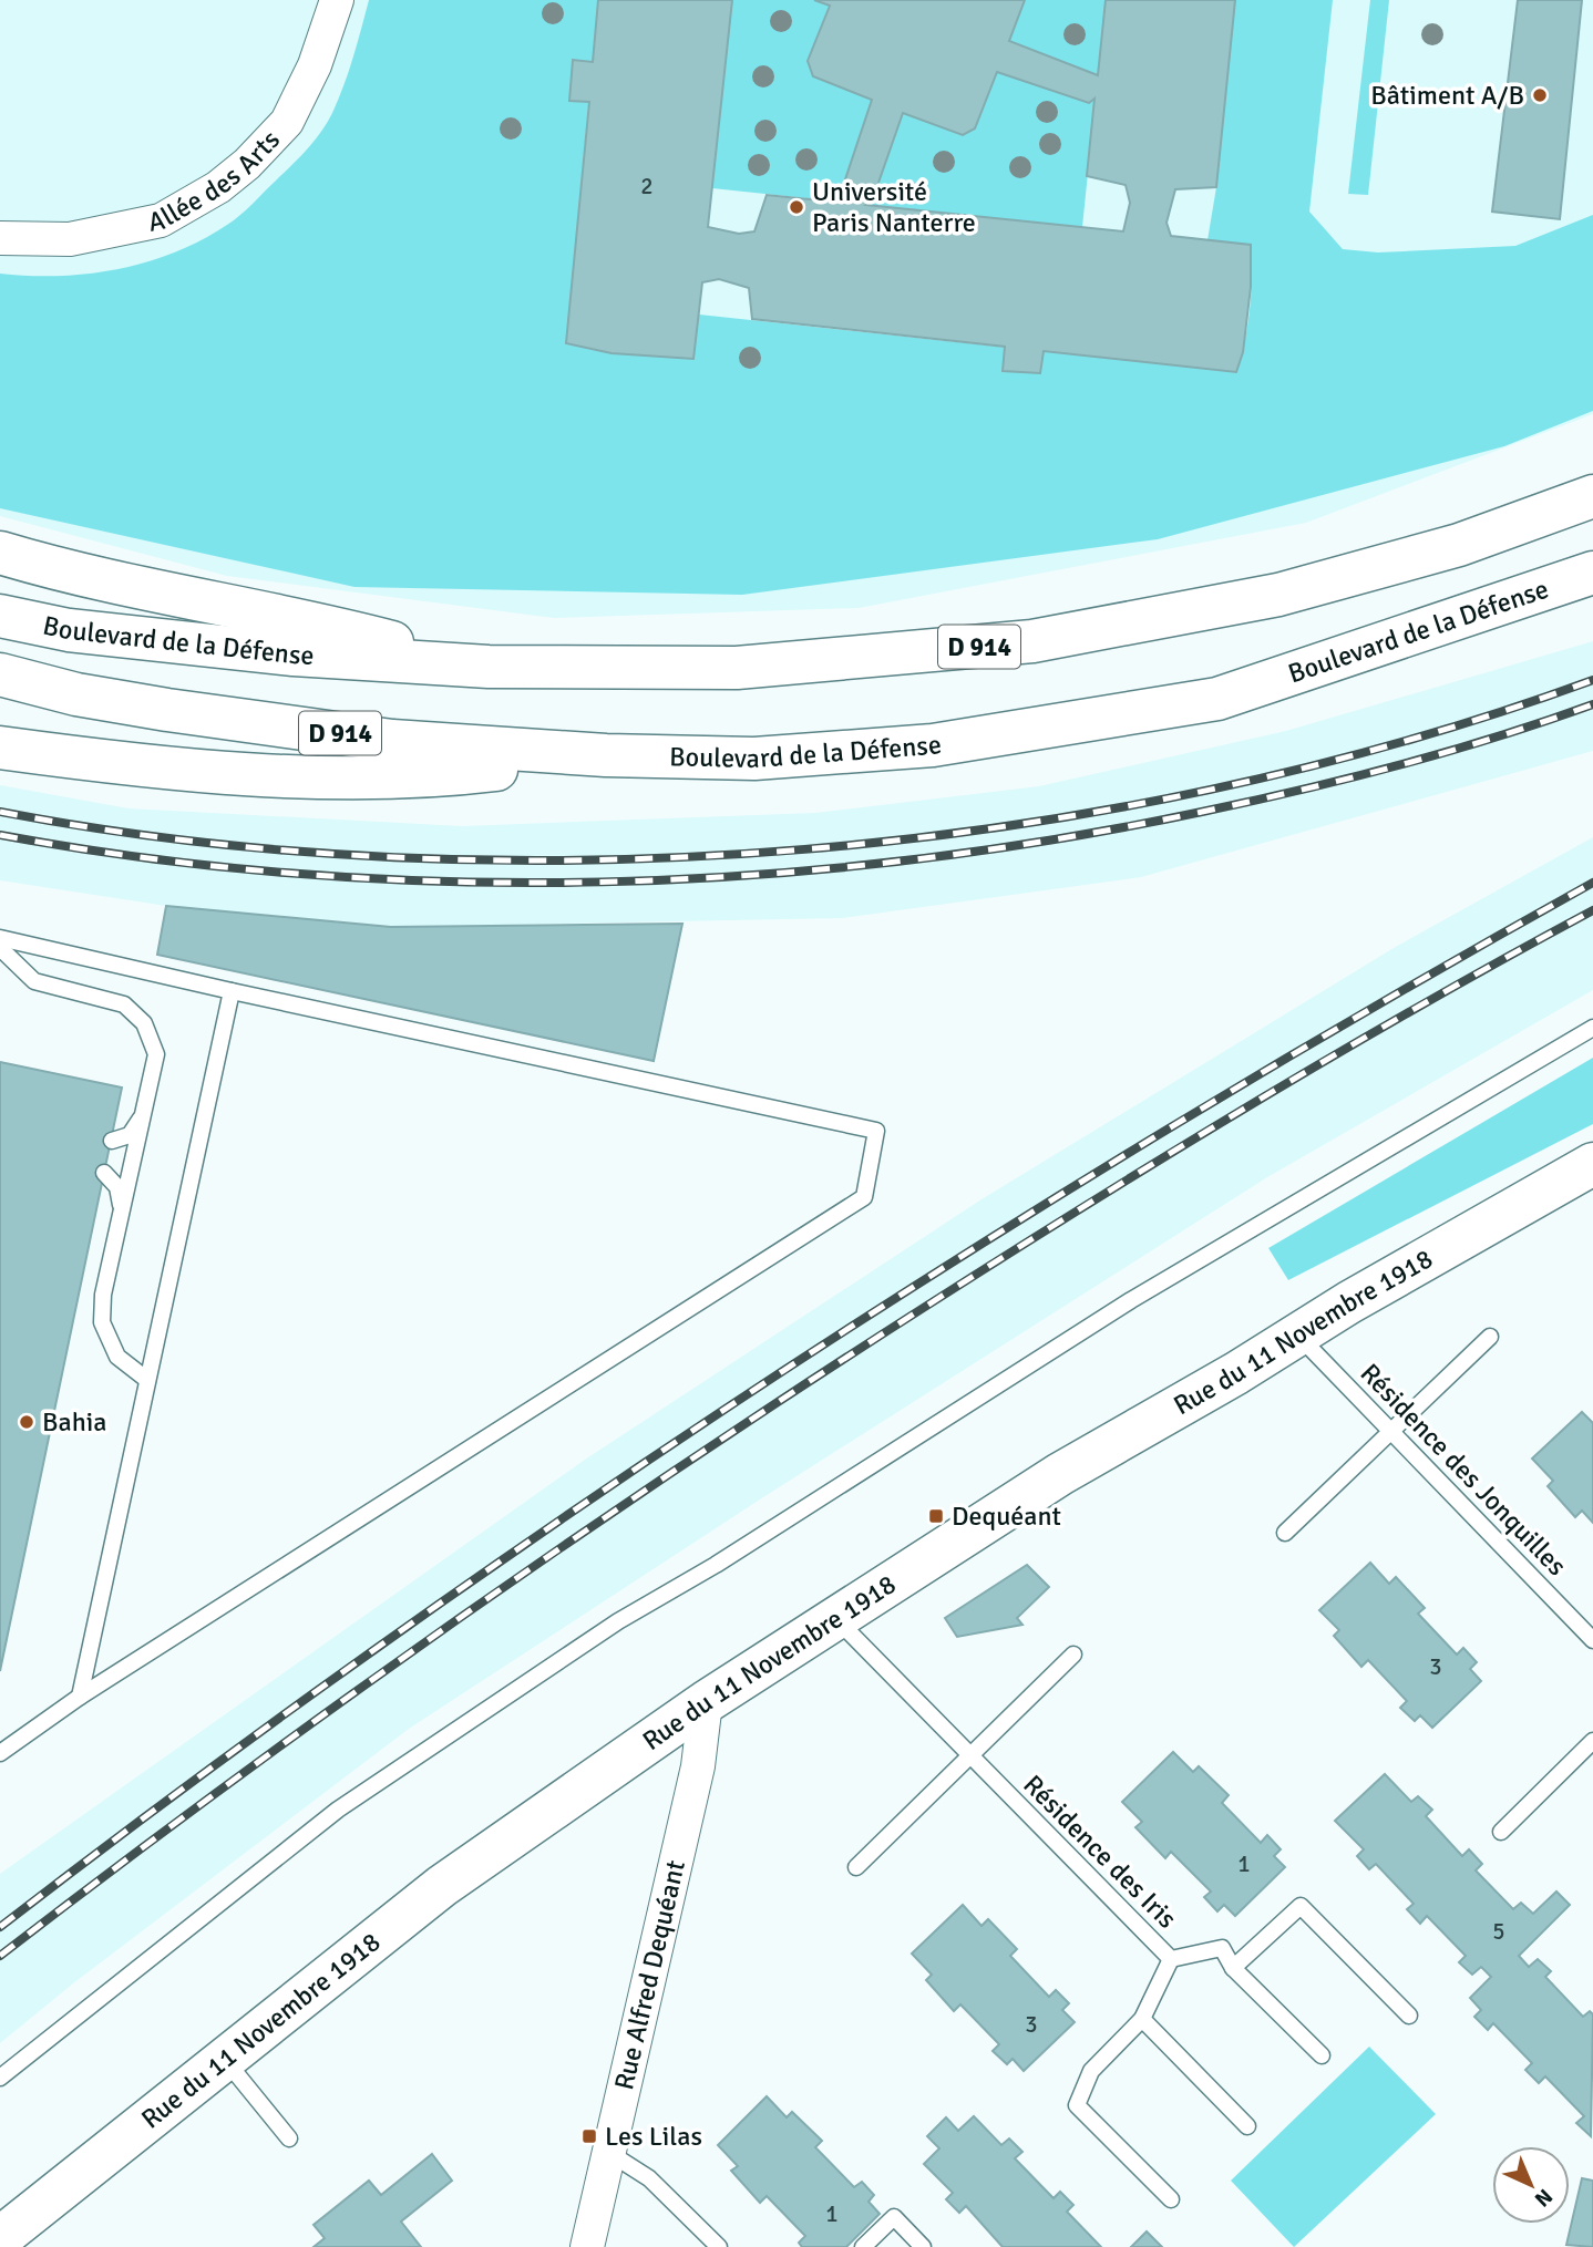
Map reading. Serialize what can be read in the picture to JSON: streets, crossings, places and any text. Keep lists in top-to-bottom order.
{
  "streets": {
    "main road": ["Boulevard de la Défense", "D 914", "Rue du 11 Novembre 1918"],
    "street": ["Allée des Arts", "Rue Alfred Dequéant"],
    "lane": ["Résidence des Jonquilles", "Résidence des Iris"]
  },
  "crossings": [
    ["Rue du 11 Novembre 1918", "Résidence des Jonquilles"],
    ["Rue du 11 Novembre 1918", "Résidence des Iris"],
    ["Rue du 11 Novembre 1918", "Rue Alfred Dequéant"]
  ],
  "places": {
    "other": ["Bâtiment A/B", "Université Paris Nanterre", "Bahia"],
    "transit": ["Dequéant", "Les Lilas"]
  },
  "house_numbers": [
    "2",
    "3",
    "1",
    "5",
    "3",
    "1"
  ],
  "north": "bottom right"
}
